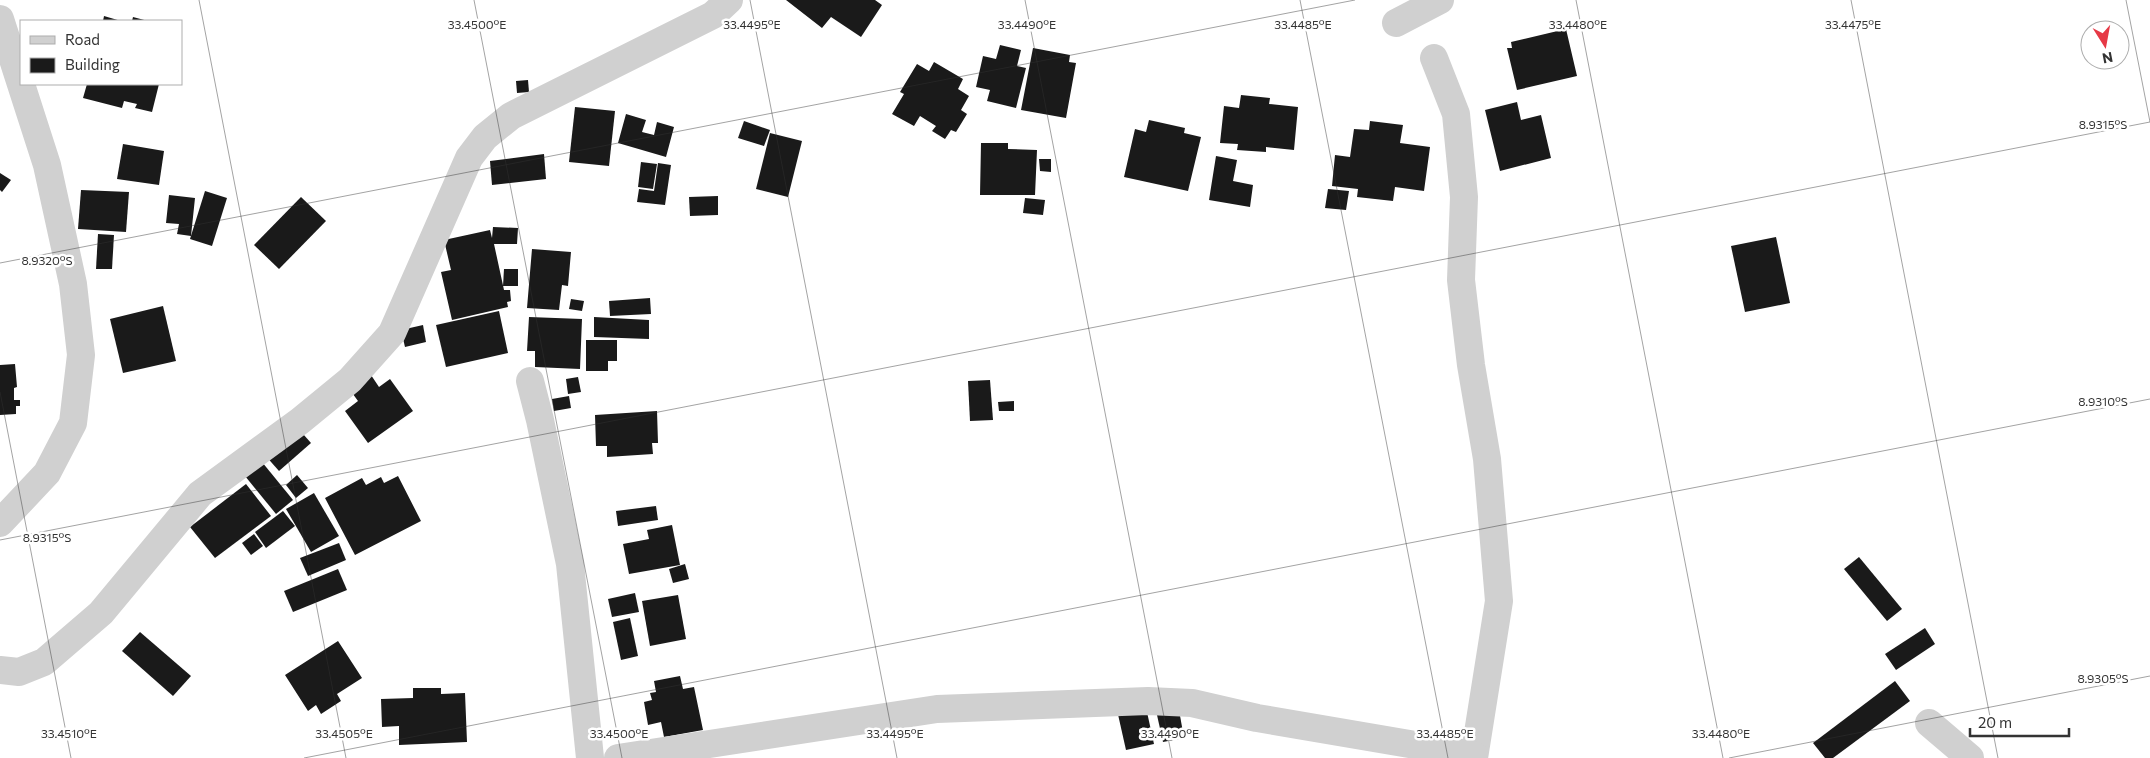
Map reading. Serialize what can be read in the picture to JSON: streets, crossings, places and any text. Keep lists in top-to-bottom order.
{
  "legend": ["Road", "Building"],
  "scale_bar": "20 m",
  "north": "bottom",
  "coordinates": [
    "33.4500°E",
    "33.4495°E",
    "33.4490°E",
    "33.4485°E",
    "33.4480°E",
    "33.4475°E",
    "8.9315°S",
    "8.9320°S",
    "8.9310°S",
    "8.9305°S",
    "33.4510°E",
    "33.4505°E"
  ]
}
